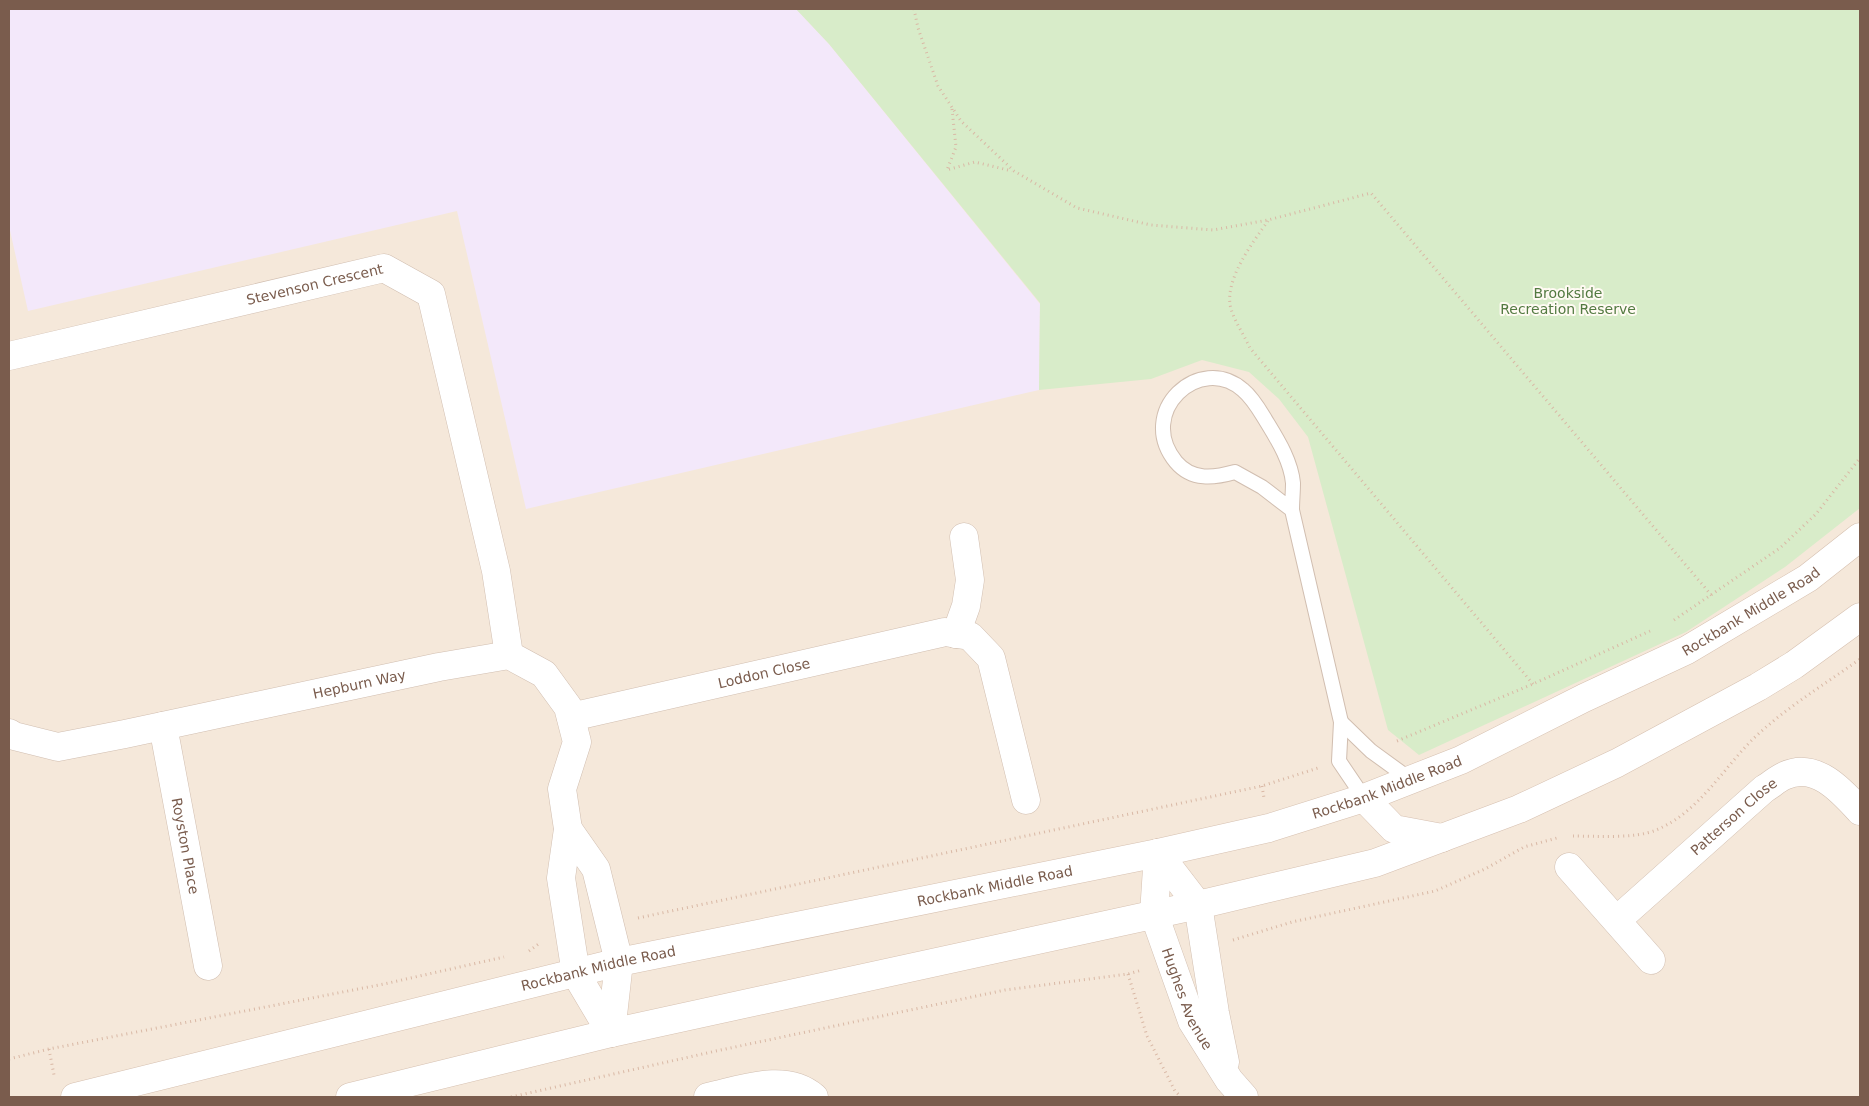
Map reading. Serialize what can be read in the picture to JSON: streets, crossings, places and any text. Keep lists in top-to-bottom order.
{
  "streets": {
    "street": [
      "Stevenson Crescent",
      "Rockbank Middle Road",
      "Loddon Close",
      "Hepburn Way",
      "Patterson Close",
      "Royston Place",
      "Hughes Avenue"
    ]
  },
  "crossings": [
    ["Stevenson Crescent", "Hepburn Way"],
    ["Hepburn Way", "Royston Place"]
  ],
  "parks": ["Brookside Recreation Reserve"]
}
